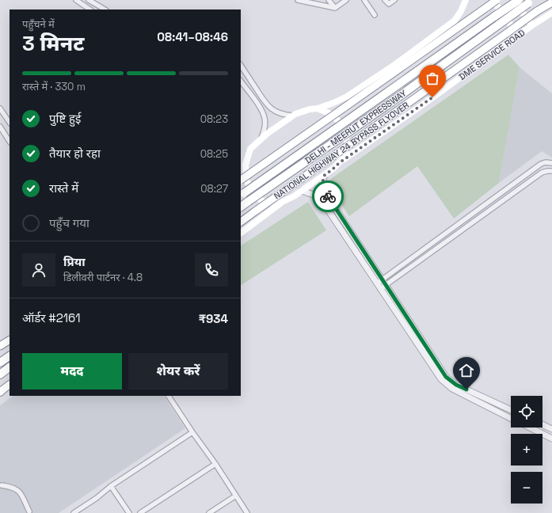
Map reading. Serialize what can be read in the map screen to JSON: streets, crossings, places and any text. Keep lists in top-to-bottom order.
{
  "streets": {
    "highway": ["DELHI - MEERUT EXPRESSWAY", "NATIONAL HIGHWAY 24 BYPASS FLYOVER"],
    "main road": ["DME SERVICE ROAD"]
  },
  "page": {
    "heading": ["3 मिनट", "पहुँचने में", "08:41–08:46"],
    "panel": [
      "प्रिया",
      "डिलीवरी पार्टनर · 4.8",
      "ऑर्डर #2161",
      "₹934"
    ],
    "bar": "रास्ते में · 330 m",
    "list": [
      ["पुष्टि हुई", "08:23"],
      ["तैयार हो रहा", "08:25"],
      ["रास्ते में", "08:27"],
      "पहुँच गया"
    ],
    "buttons": ["मदद", "शेयर करें"],
    "map_buttons": ["+", "−"]
  }
}
